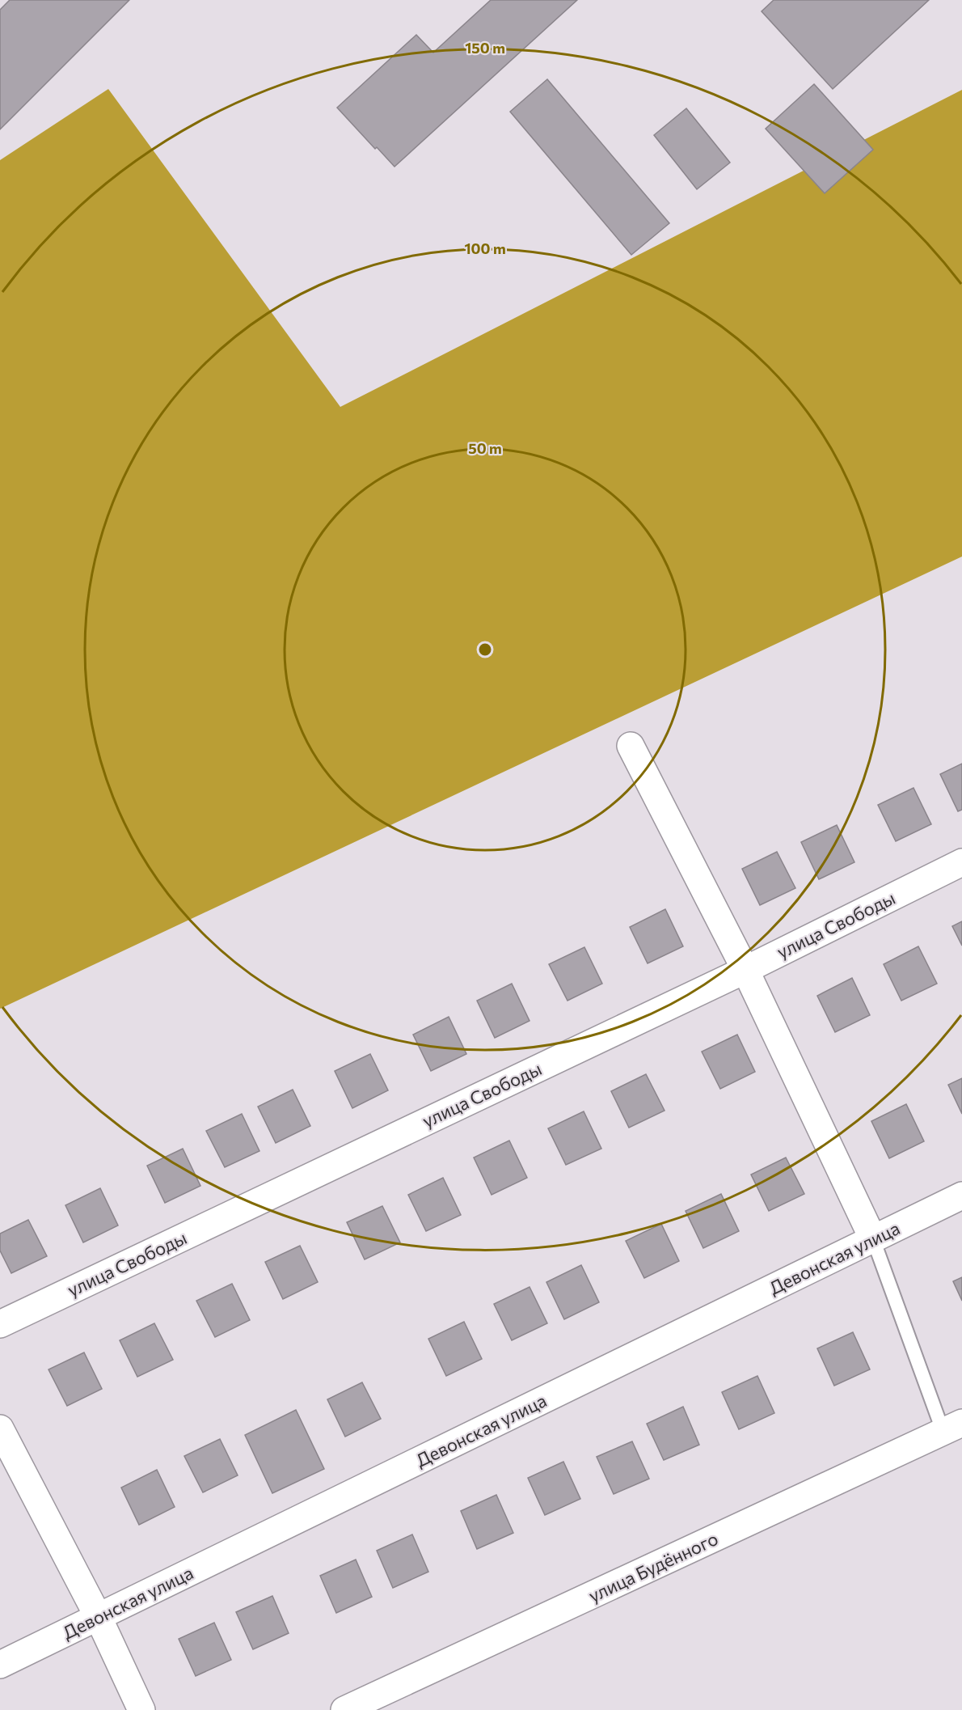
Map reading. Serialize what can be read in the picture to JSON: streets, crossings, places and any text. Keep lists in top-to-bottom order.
{
  "streets": {
    "street": ["улица Свободы", "Девонская улица", "улица Будённого"]
  },
  "rings": ["150 m", "100 m", "50 m"]
}
